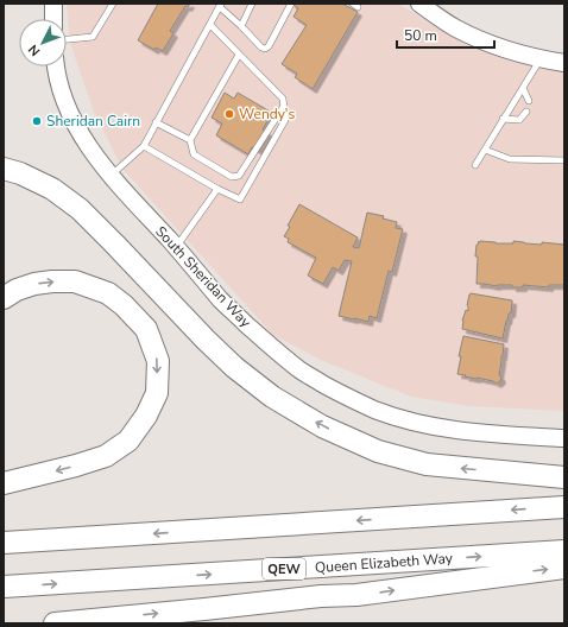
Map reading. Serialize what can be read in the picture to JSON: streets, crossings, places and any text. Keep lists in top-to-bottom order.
{
  "streets": {
    "highway": ["Queen Elizabeth Way", "QEW"],
    "street": ["South Sheridan Way"]
  },
  "places": ["Wendy's", "Sheridan Cairn"],
  "scale_bar": "50 m",
  "north": "bottom left"
}
